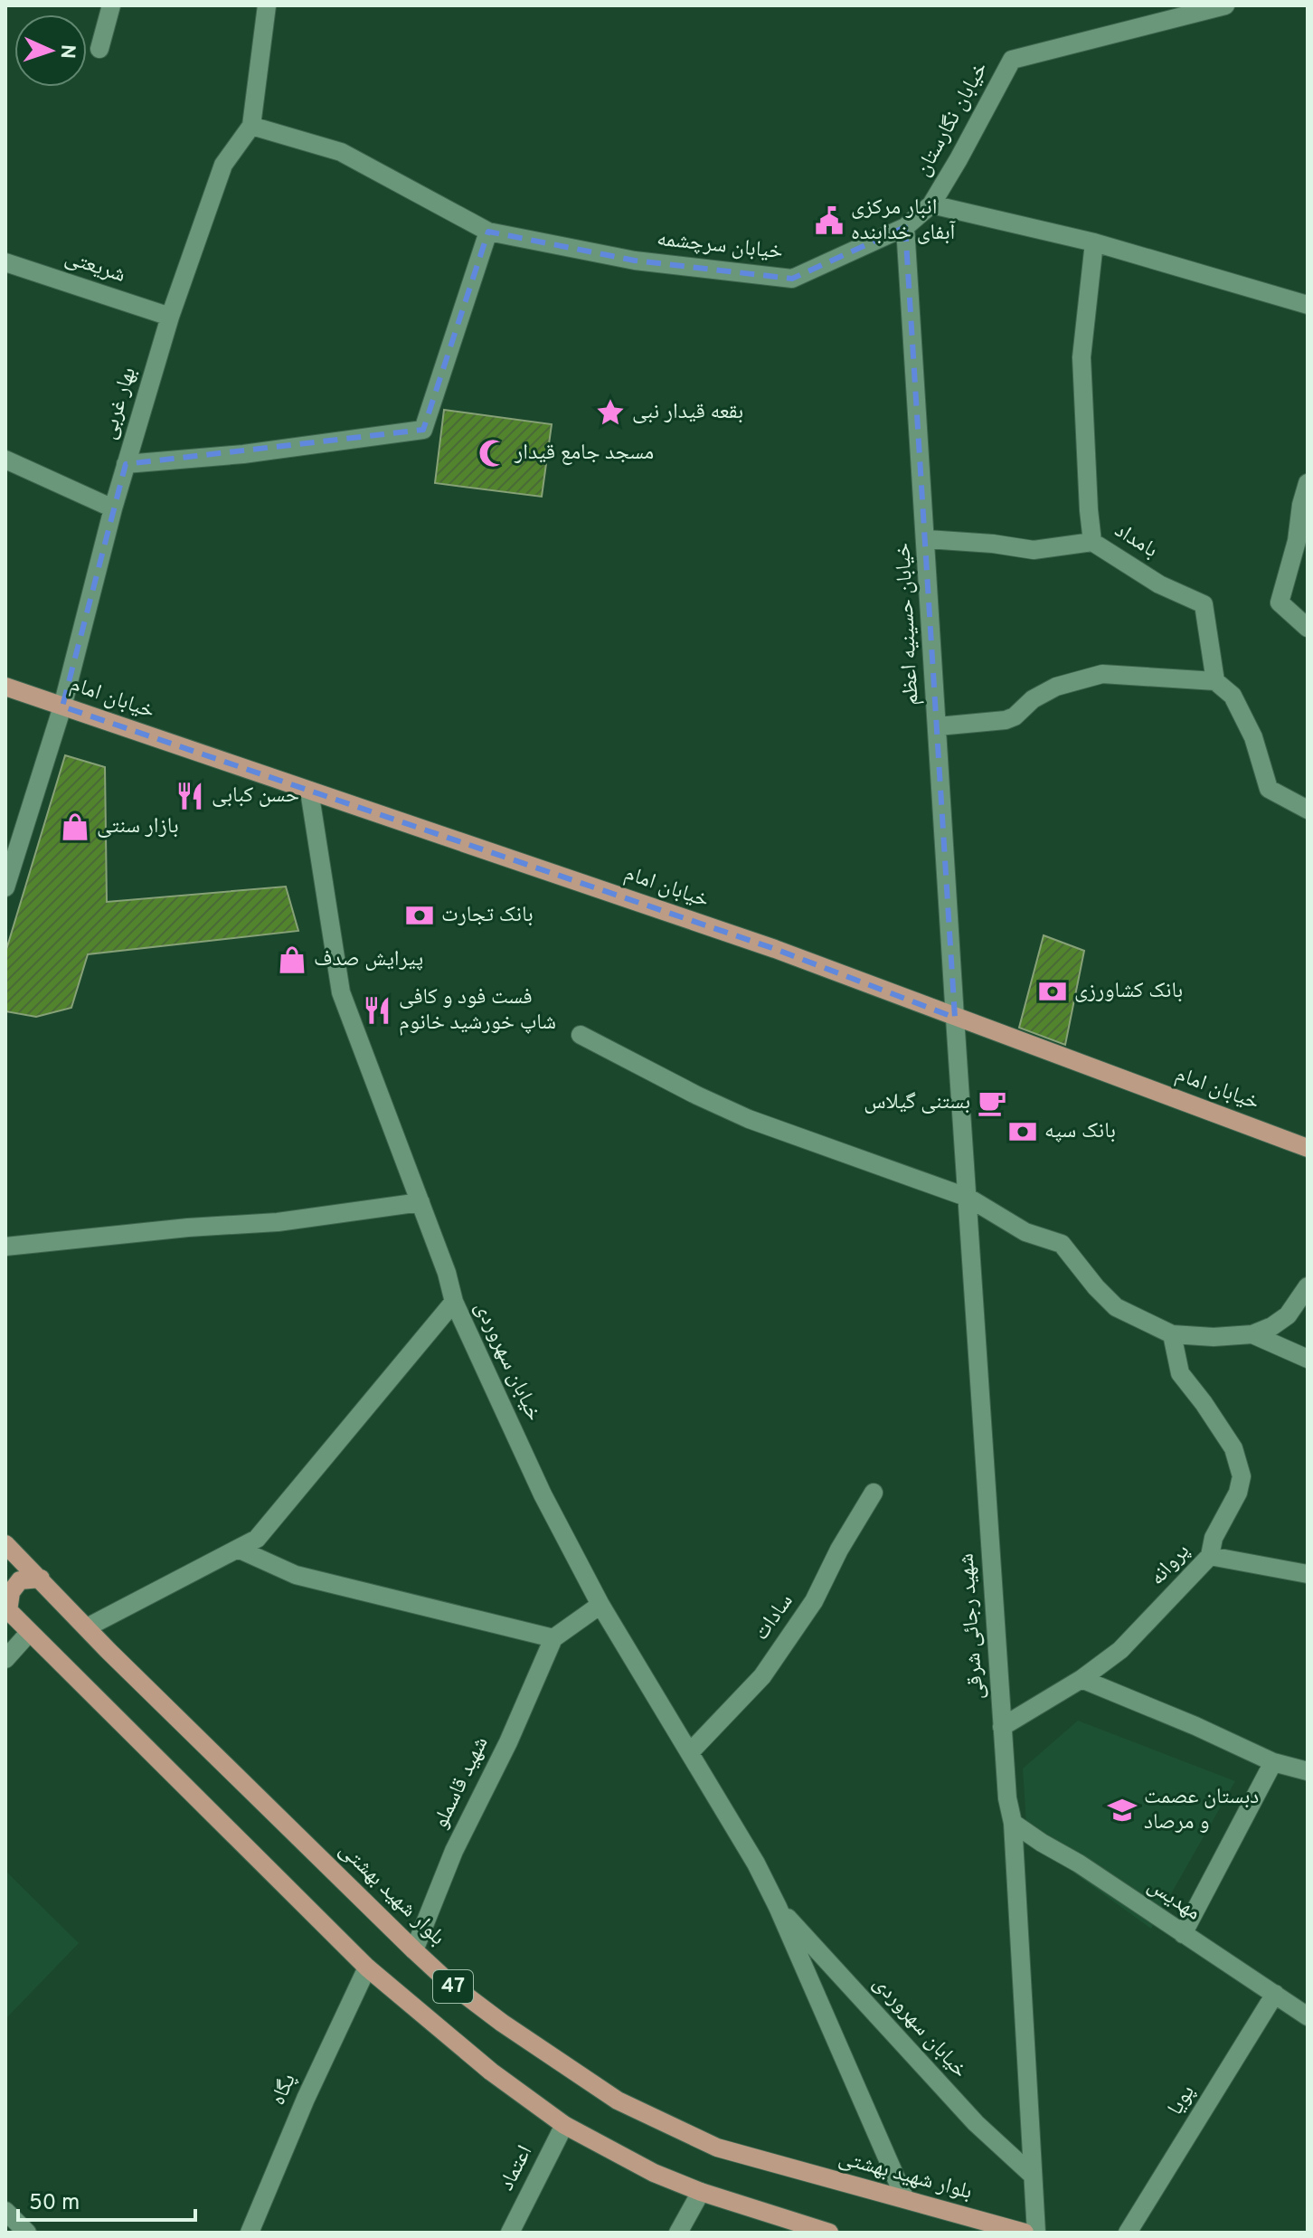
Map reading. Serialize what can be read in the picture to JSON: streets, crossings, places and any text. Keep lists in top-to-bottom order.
{
  "streets": {
    "main road": ["خیابان امام", "بلوار شهید بهشتی", "47"],
    "street": [
      "خیابان نگارستان",
      "خیابان سرچشمه",
      "شریعتی",
      "بهار غربی",
      "بامداد",
      "خیابان حسینیه اعظم",
      "خیابان سهروردی",
      "پروانه",
      "سادات",
      "شهید رجائی شرقی",
      "شهید قاسملو",
      "مهدیس",
      "پگاه",
      "پویا",
      "اعتماد"
    ]
  },
  "crossings": [
    ["خیابان نگارستان", "خیابان سرچشمه"],
    ["خیابان سرچشمه", "بهار غربی"],
    ["خیابان سرچشمه", "خیابان حسینیه اعظم"],
    ["شریعتی", "بهار غربی"],
    ["بهار غربی", "خیابان امام"],
    ["خیابان حسینیه اعظم", "خیابان امام"],
    ["خیابان حسینیه اعظم", "شهید رجائی شرقی"],
    ["خیابان امام", "خیابان سهروردی"],
    ["خیابان امام", "شهید رجائی شرقی"],
    ["خیابان سهروردی", "سادات"],
    ["خیابان سهروردی", "شهید رجائی شرقی"],
    ["خیابان سهروردی", "بلوار شهید بهشتی"],
    ["پروانه", "شهید رجائی شرقی"],
    ["شهید رجائی شرقی", "مهدیس"],
    ["شهید قاسملو", "بلوار شهید بهشتی"],
    ["مهدیس", "پویا"],
    ["47", "پگاه"],
    ["47", "اعتماد"]
  ],
  "places": {
    "public building": ["انبار مرکزی آبفای خدابنده"],
    "place": ["بقعه قیدار نبی"],
    "mosque": ["مسجد جامع قیدار"],
    "restaurant": ["حسن کبابی", "فست فود و کافی شاپ خورشید خانوم"],
    "shop": ["بازار سنتی", "پیرایش صدف"],
    "bank": ["بانک تجارت", "بانک کشاورزی", "بانک سپه"],
    "cafe": ["بستنی گیلاس"],
    "school or university": ["دبستان عصمت و مرصاد"]
  },
  "scale_bar": "50 m",
  "north": "right"
}
